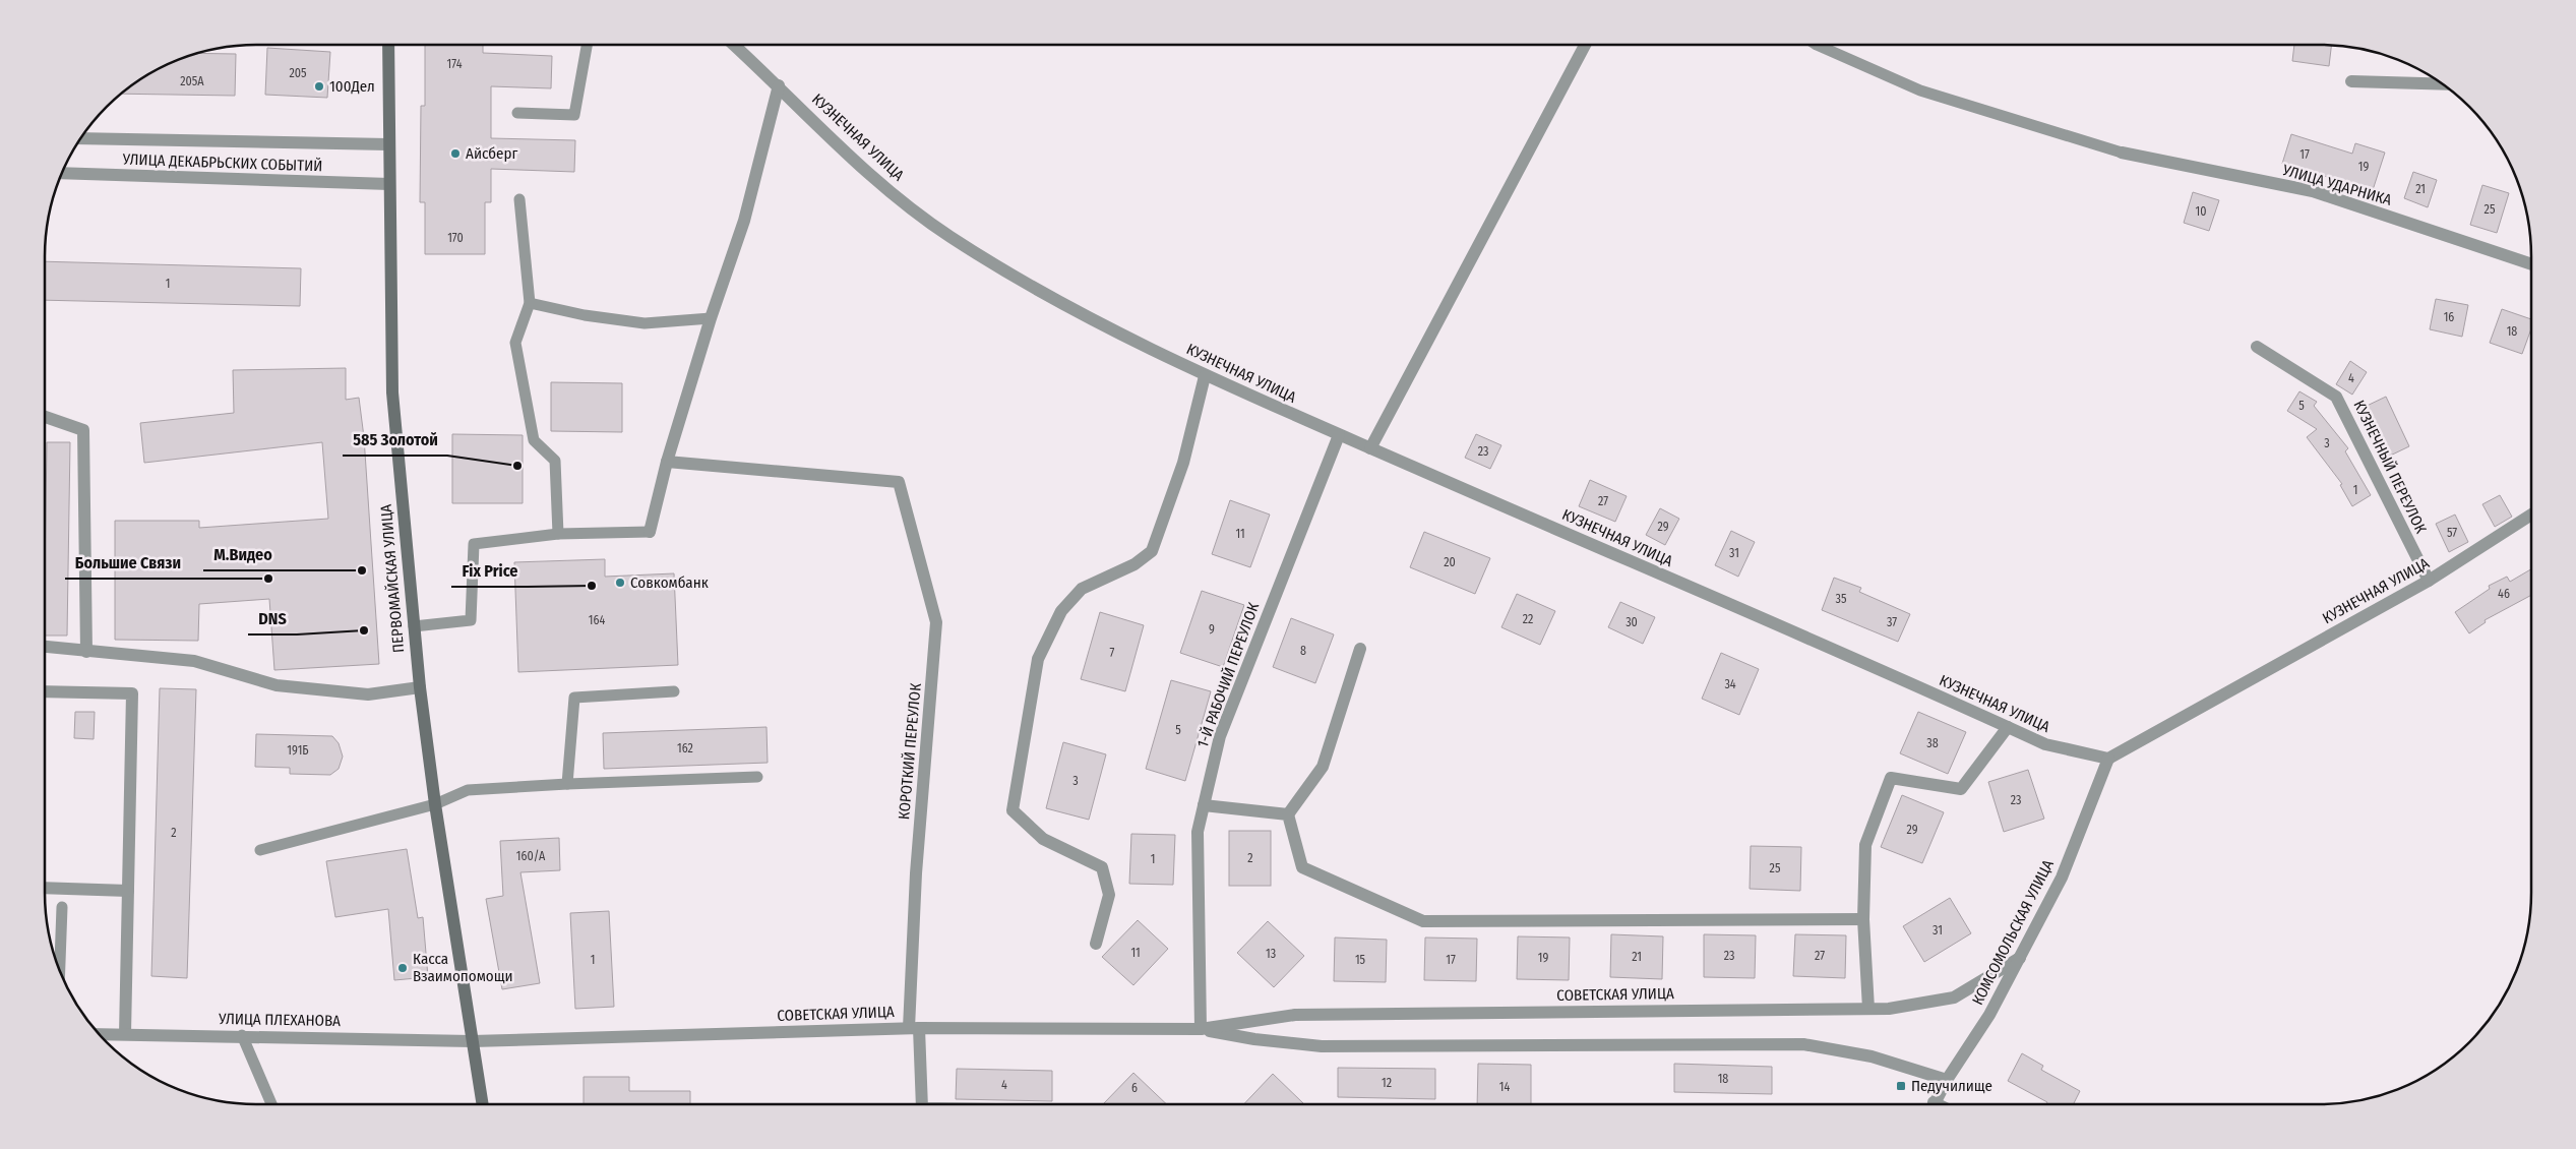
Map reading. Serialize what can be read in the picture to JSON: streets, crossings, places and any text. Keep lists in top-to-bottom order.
{
  "streets": {
    "main road": ["ПЕРВОМАЙСКАЯ УЛИЦА"],
    "street": [
      "КУЗНЕЧНАЯ УЛИЦА",
      "УЛИЦА ДЕКАБРЬСКИХ СОБЫТИЙ",
      "УЛИЦА УДАРНИКА",
      "КУЗНЕЧНЫЙ ПЕРЕУЛОК",
      "1-Й РАБОЧИЙ ПЕРЕУЛОК",
      "КОРОТКИЙ ПЕРЕУЛОК",
      "КОМСОМОЛЬСКАЯ УЛИЦА",
      "СОВЕТСКАЯ УЛИЦА",
      "УЛИЦА ПЛЕХАНОВА"
    ]
  },
  "crossings": [
    ["КУЗНЕЧНАЯ УЛИЦА", "КУЗНЕЧНЫЙ ПЕРЕУЛОК"],
    ["КУЗНЕЧНАЯ УЛИЦА", "1-Й РАБОЧИЙ ПЕРЕУЛОК"],
    ["КУЗНЕЧНАЯ УЛИЦА", "КОМСОМОЛЬСКАЯ УЛИЦА"],
    ["УЛИЦА ДЕКАБРЬСКИХ СОБЫТИЙ", "ПЕРВОМАЙСКАЯ УЛИЦА"],
    ["ПЕРВОМАЙСКАЯ УЛИЦА", "СОВЕТСКАЯ УЛИЦА"],
    ["ПЕРВОМАЙСКАЯ УЛИЦА", "УЛИЦА ПЛЕХАНОВА"],
    ["1-Й РАБОЧИЙ ПЕРЕУЛОК", "СОВЕТСКАЯ УЛИЦА"],
    ["КОРОТКИЙ ПЕРЕУЛОК", "СОВЕТСКАЯ УЛИЦА"],
    ["КОМСОМОЛЬСКАЯ УЛИЦА", "СОВЕТСКАЯ УЛИЦА"],
    ["СОВЕТСКАЯ УЛИЦА", "УЛИЦА ПЛЕХАНОВА"]
  ],
  "places": {
    "other": [
      "100Дел",
      "Айсберг",
      "585 Золотой",
      "М.Видео",
      "Большие Связи",
      "Совкомбанк",
      "Fix Price",
      "DNS",
      "Касса Взаимопомощи"
    ],
    "transit": ["Педучилище"]
  },
  "house_numbers": [
    "174",
    "205",
    "205А",
    "17",
    "19",
    "21",
    "25",
    "10",
    "170",
    "1",
    "16",
    "18",
    "4",
    "5",
    "3",
    "23",
    "1",
    "27",
    "29",
    "57",
    "11",
    "31",
    "20",
    "46",
    "35",
    "22",
    "164",
    "30",
    "37",
    "9",
    "8",
    "7",
    "34",
    "5",
    "38",
    "162",
    "191Б",
    "3",
    "23",
    "29",
    "2",
    "160/А",
    "2",
    "1",
    "25",
    "31",
    "11",
    "13",
    "23",
    "27",
    "21",
    "19",
    "1",
    "15",
    "17",
    "18",
    "12",
    "4",
    "14",
    "6"
  ]
}
